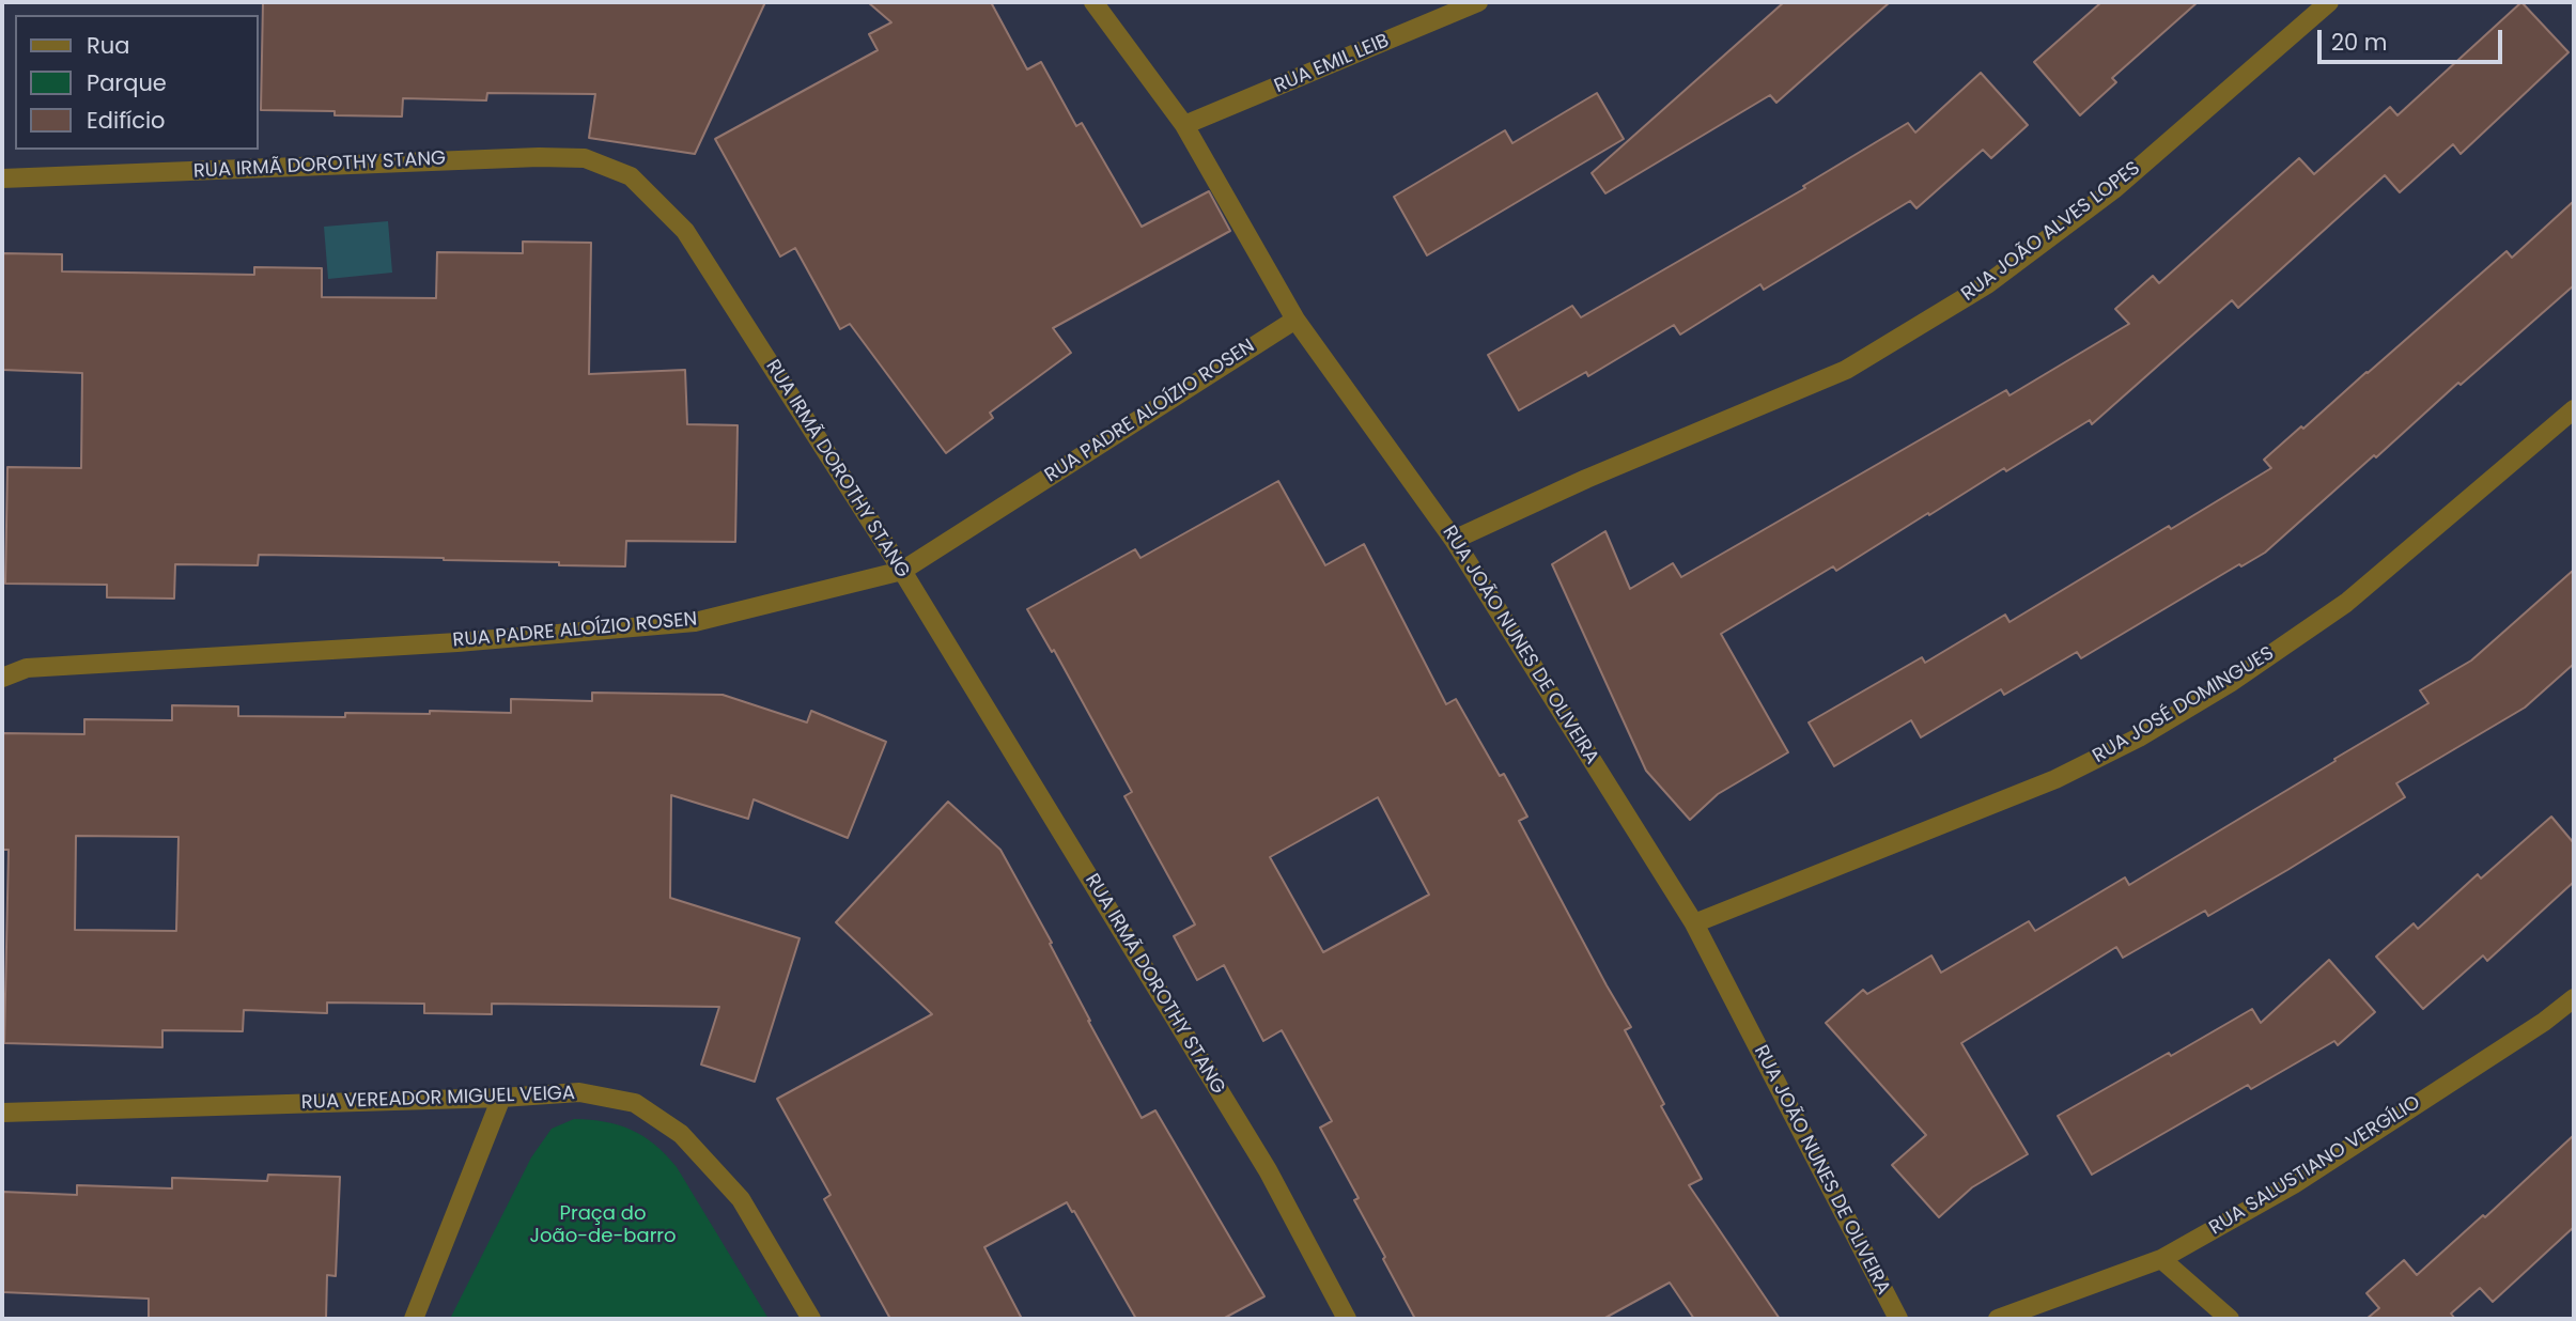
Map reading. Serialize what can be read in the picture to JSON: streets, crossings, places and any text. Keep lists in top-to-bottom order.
{
  "streets": {
    "street": [
      "RUA EMIL LEIB",
      "RUA IRMÃ DOROTHY STANG",
      "RUA JOÃO ALVES LOPES",
      "RUA PADRE ALOÍZIO ROSEN",
      "RUA JOÃO NUNES DE OLIVEIRA",
      "RUA JOSÉ DOMINGUES",
      "RUA VEREADOR MIGUEL VEIGA",
      "RUA SALUSTIANO VERGÍLIO"
    ]
  },
  "crossings": [
    ["RUA EMIL LEIB", "RUA JOÃO NUNES DE OLIVEIRA"],
    ["RUA IRMÃ DOROTHY STANG", "RUA PADRE ALOÍZIO ROSEN"],
    ["RUA JOÃO ALVES LOPES", "RUA JOÃO NUNES DE OLIVEIRA"],
    ["RUA PADRE ALOÍZIO ROSEN", "RUA JOÃO NUNES DE OLIVEIRA"],
    ["RUA JOÃO NUNES DE OLIVEIRA", "RUA JOSÉ DOMINGUES"]
  ],
  "parks": ["Praça do João-de-barro"],
  "legend": ["Rua", "Parque", "Edifício"],
  "scale_bar": "20 m"
}
